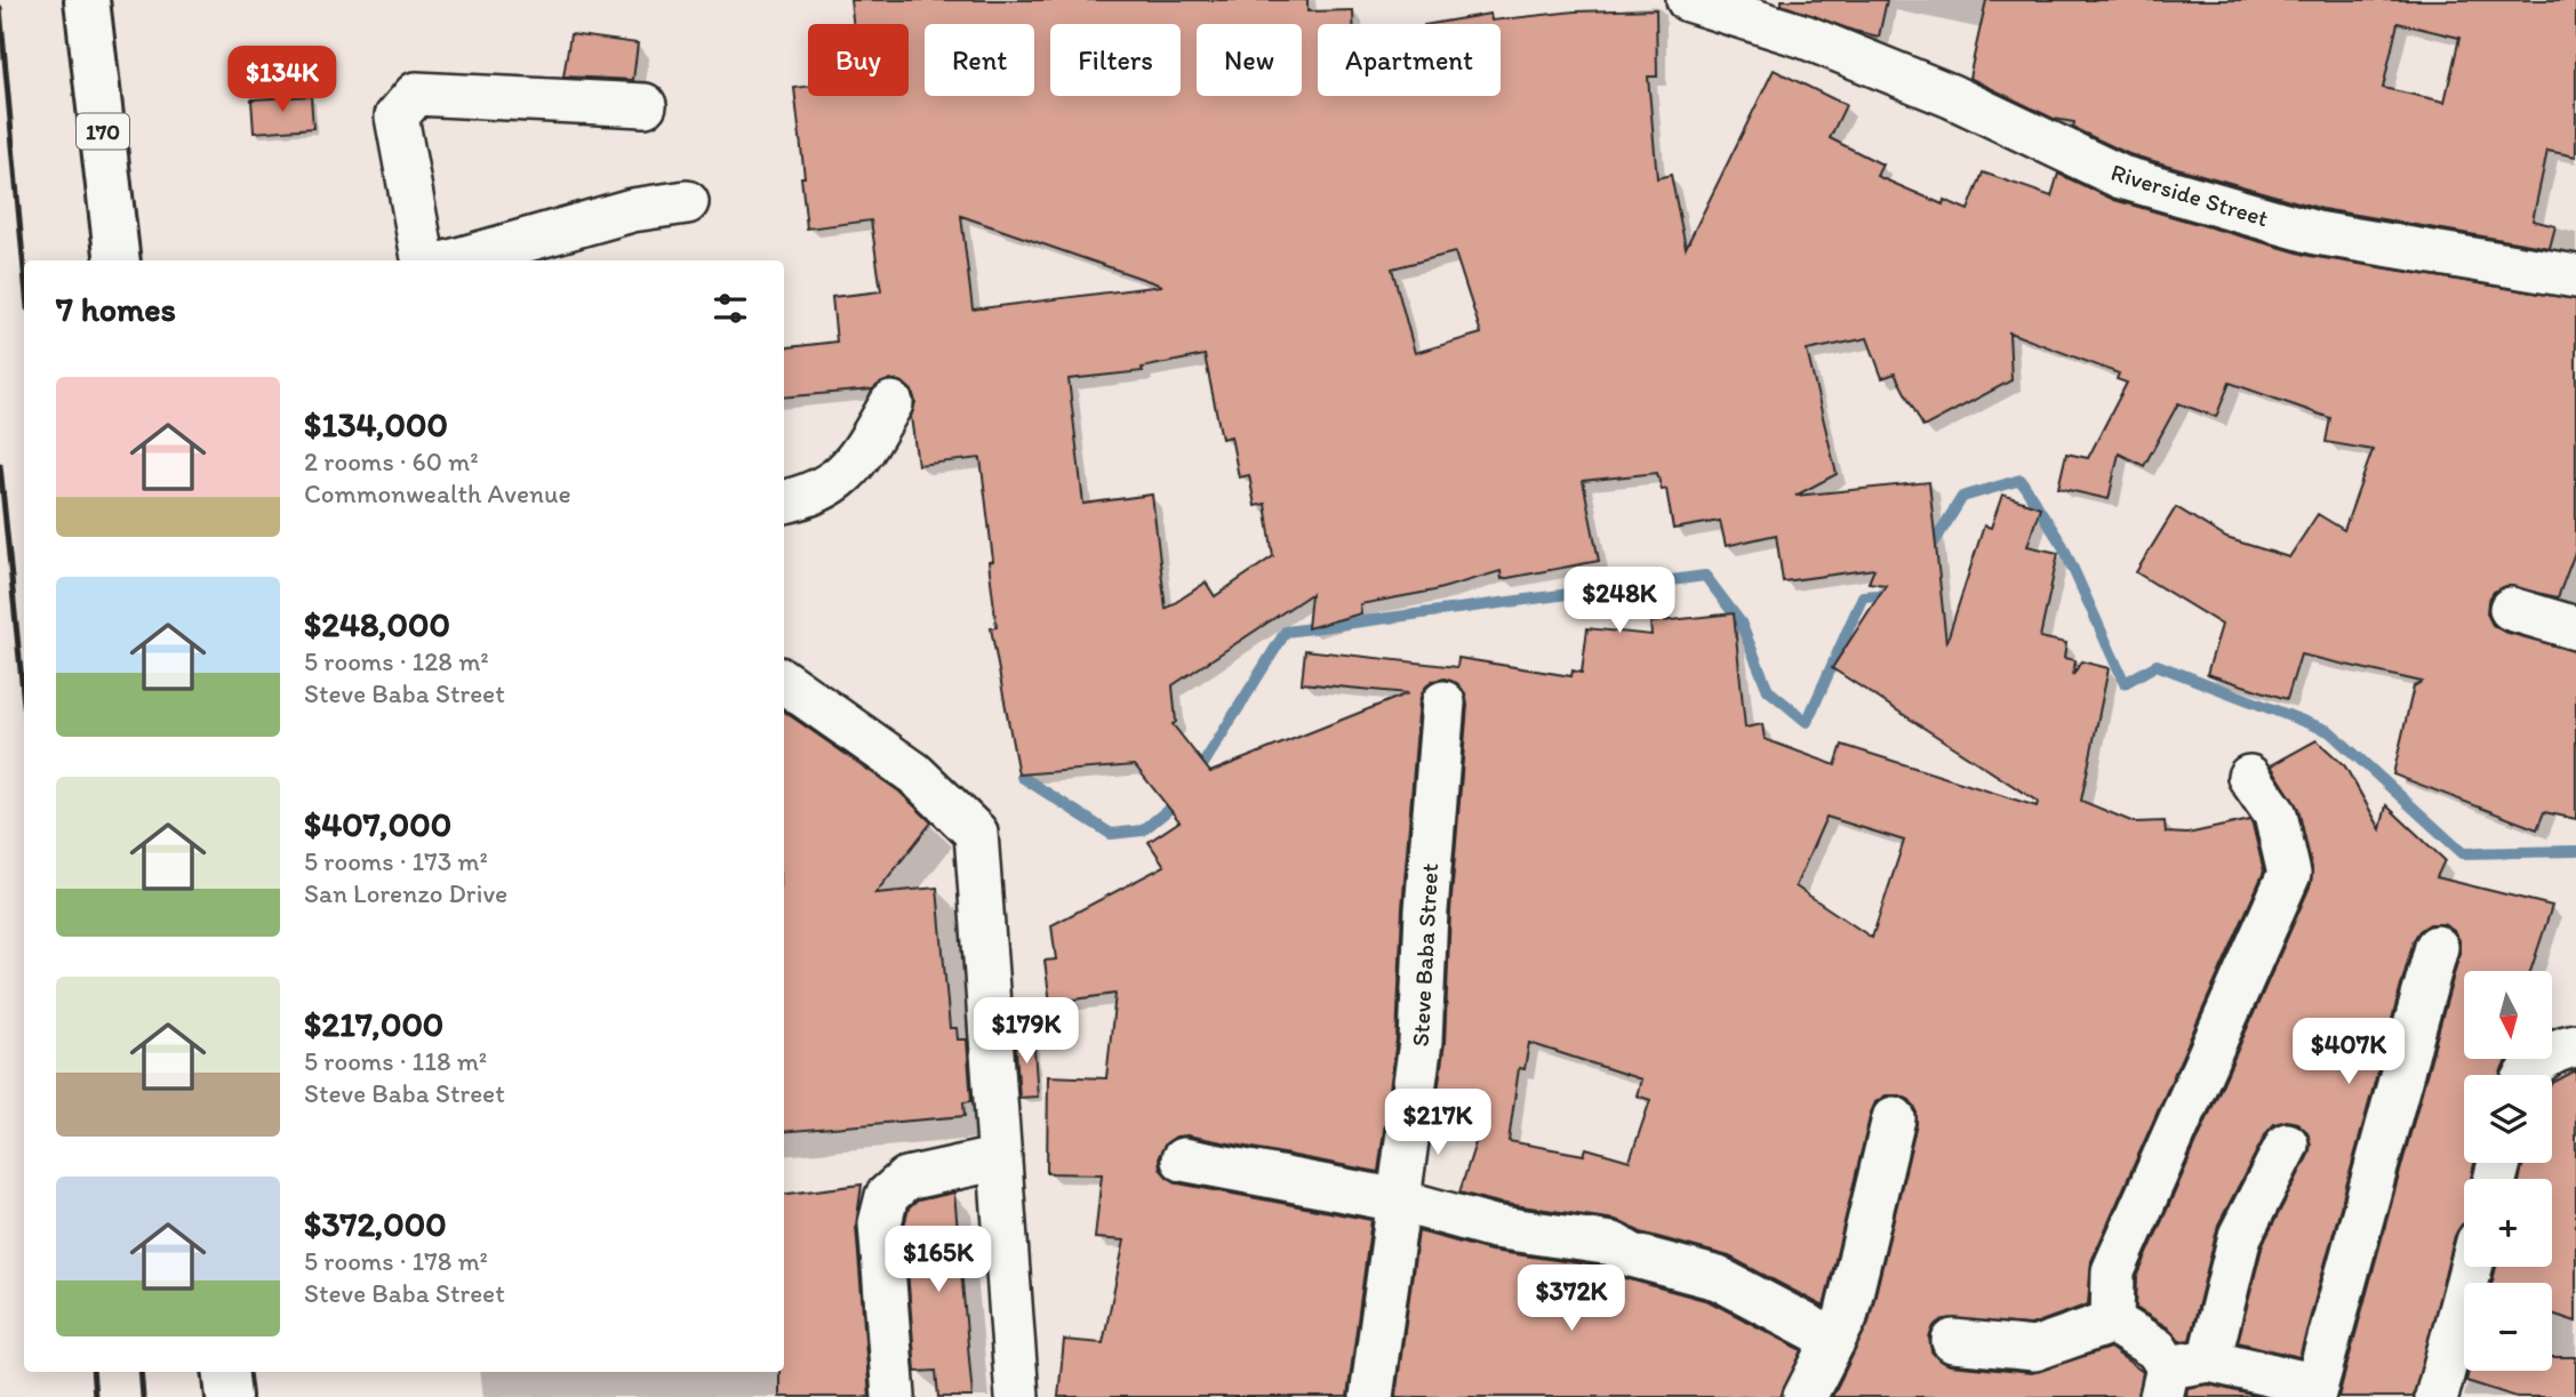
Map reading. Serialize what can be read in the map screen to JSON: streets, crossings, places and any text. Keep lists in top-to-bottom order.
{
  "streets": {
    "main road": ["170"],
    "street": ["Riverside Street", "Steve Baba Street"]
  },
  "north": "bottom",
  "page": {
    "chip": [
      "Buy",
      "Rent",
      "Filters",
      "New",
      "Apartment"
    ],
    "price": [
      "$134K",
      "$248K",
      "$179K",
      "$407K",
      "$217K",
      "$165K",
      "$372K"
    ],
    "heading": "7 homes",
    "list": [
      {
        "name": "$134,000",
        "note": "2 rooms · 60 m² · Commonwealth Avenue"
      },
      {
        "name": "$248,000",
        "note": "5 rooms · 128 m² · Steve Baba Street"
      },
      {
        "name": "$407,000",
        "note": "5 rooms · 173 m² · San Lorenzo Drive"
      },
      {
        "name": "$217,000",
        "note": "5 rooms · 118 m² · Steve Baba Street"
      },
      {
        "name": "$372,000",
        "note": "5 rooms · 178 m² · Steve Baba Street"
      }
    ],
    "map_buttons": ["+", "−"]
  }
}
